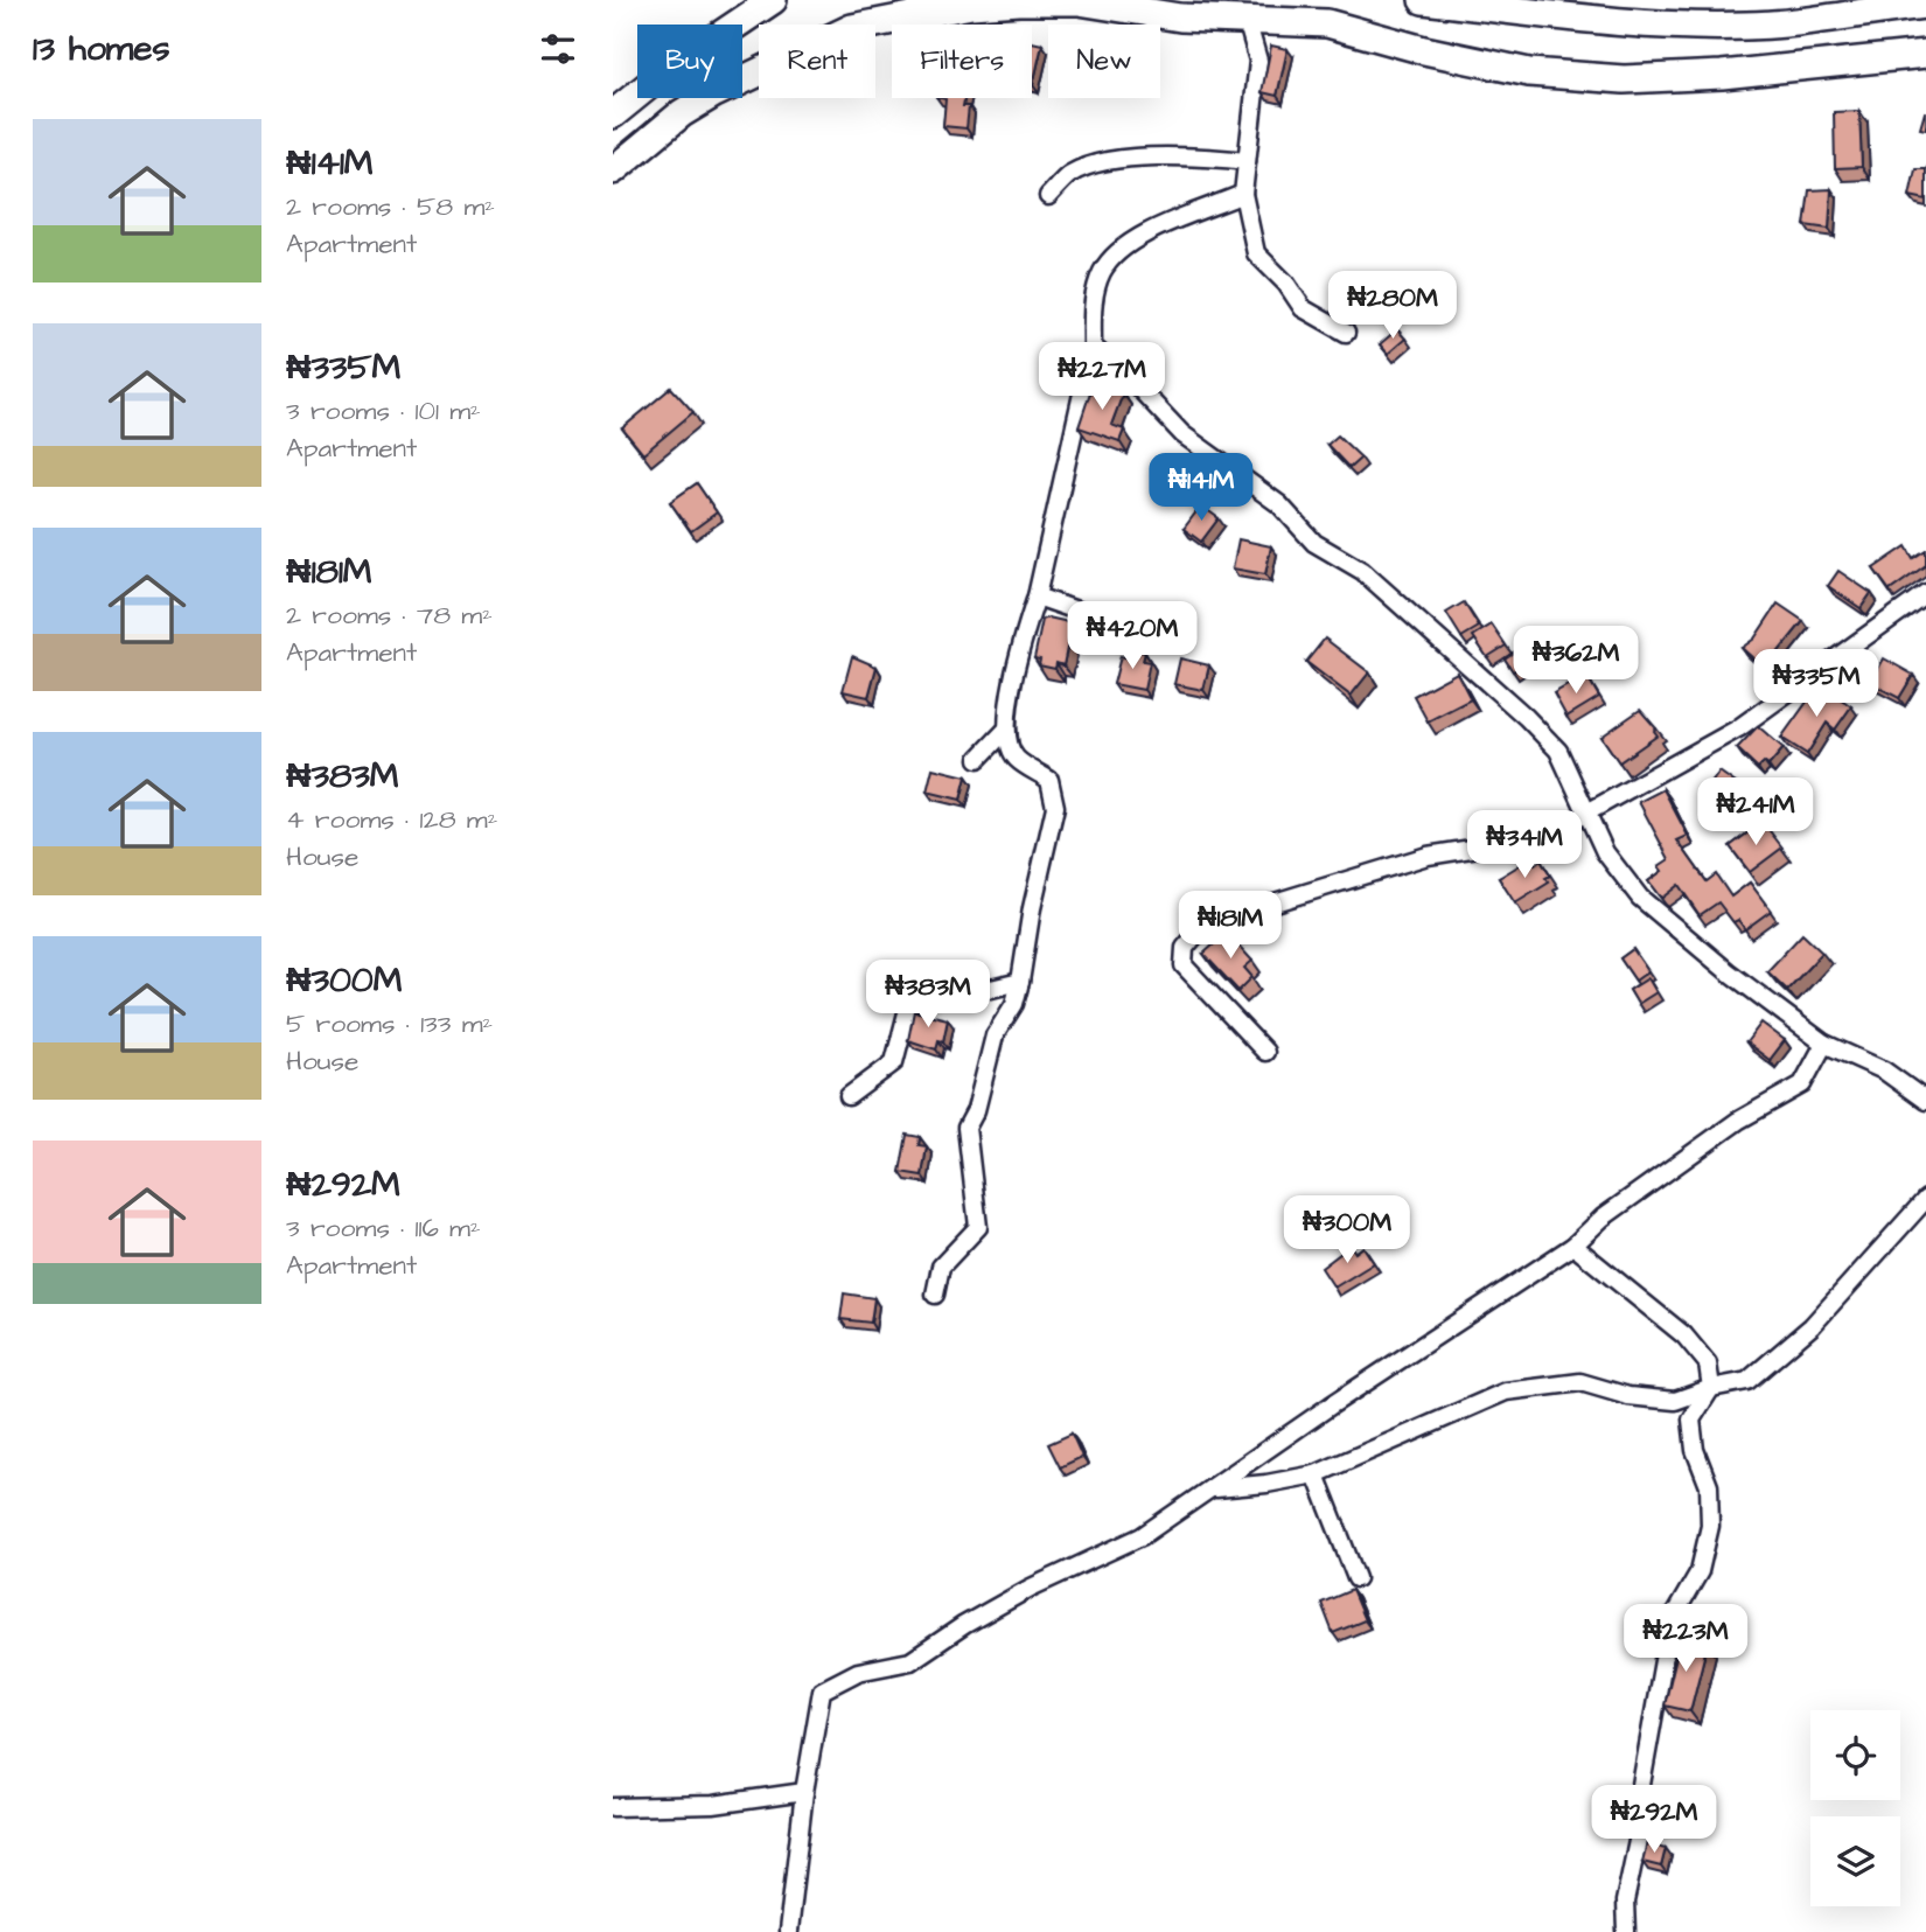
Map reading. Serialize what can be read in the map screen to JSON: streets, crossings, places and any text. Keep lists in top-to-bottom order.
{
  "page": {
    "heading": "13 homes",
    "chip": [
      "Buy",
      "Rent",
      "Filters",
      "New"
    ],
    "list": [
      {
        "name": "₦141M",
        "note": "2 rooms · 58 m² · Apartment"
      },
      {
        "name": "₦335M",
        "note": "3 rooms · 101 m² · Apartment"
      },
      {
        "name": "₦181M",
        "note": "2 rooms · 78 m² · Apartment"
      },
      {
        "name": "₦383M",
        "note": "4 rooms · 128 m² · House"
      },
      {
        "name": "₦300M",
        "note": "5 rooms · 133 m² · House"
      },
      {
        "name": "₦292M",
        "note": "3 rooms · 116 m² · Apartment"
      }
    ],
    "price": [
      "₦280M",
      "₦227M",
      "₦141M",
      "₦420M",
      "₦362M",
      "₦335M",
      "₦241M",
      "₦341M",
      "₦181M",
      "₦383M",
      "₦300M",
      "₦223M",
      "₦292M"
    ]
  }
}
